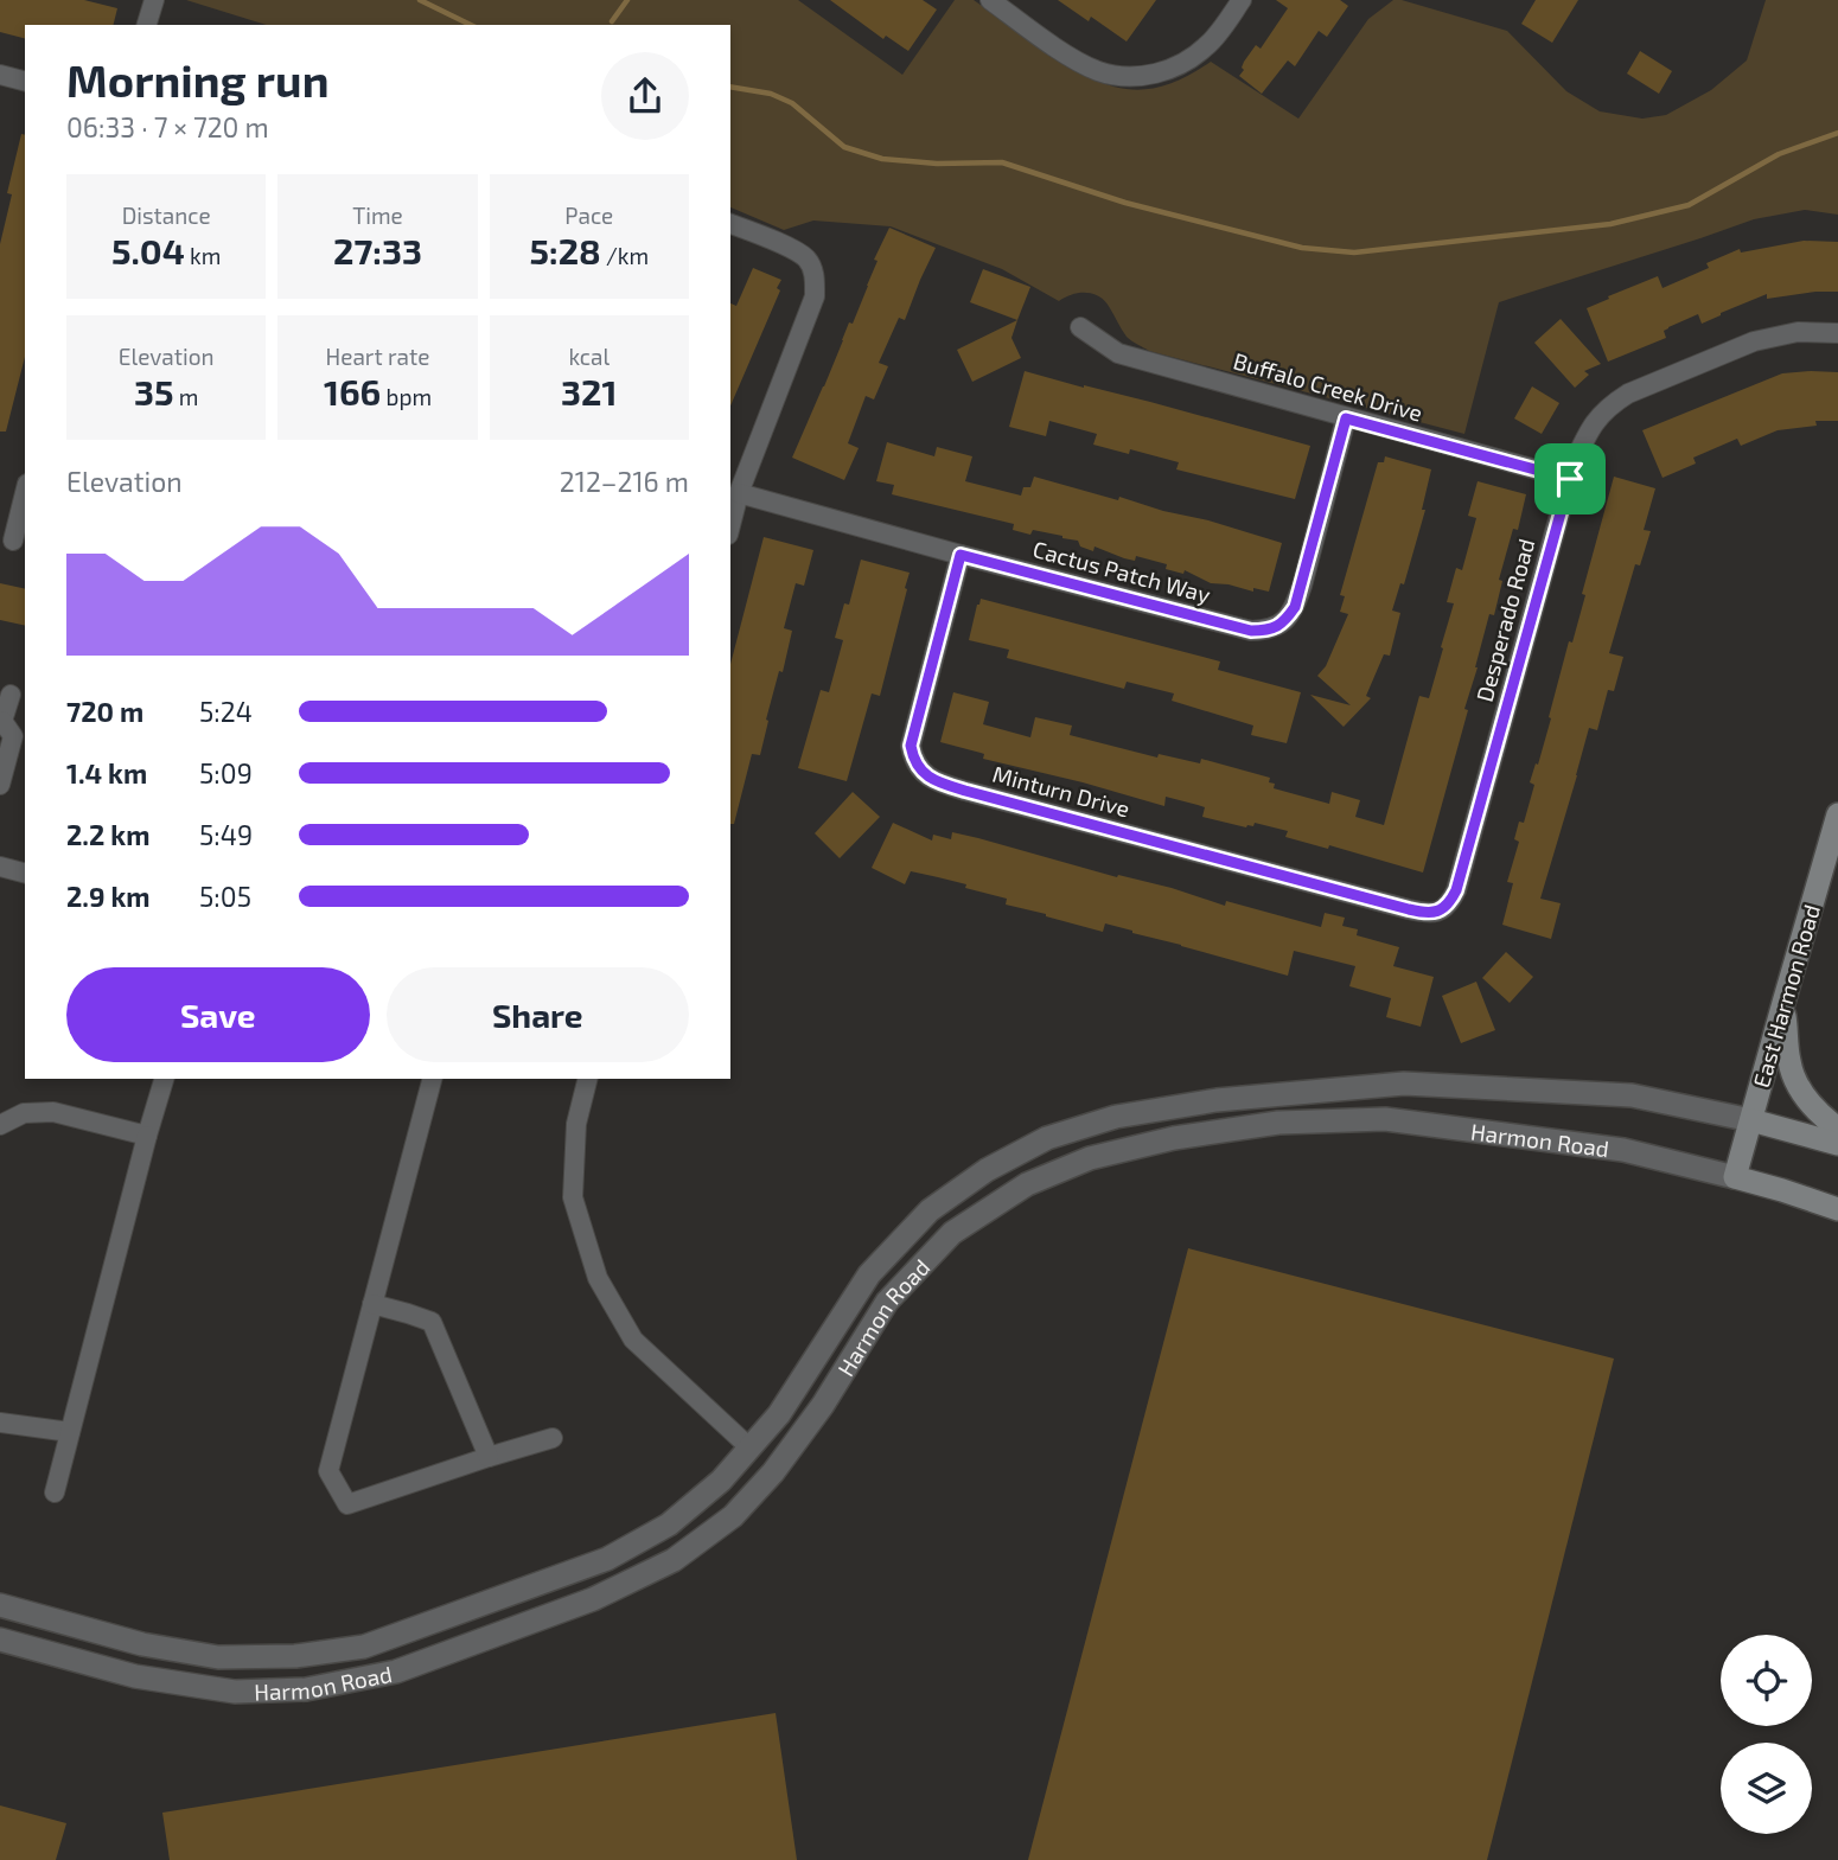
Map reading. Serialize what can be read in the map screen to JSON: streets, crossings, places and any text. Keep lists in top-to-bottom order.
{
  "streets": {
    "main road": ["East Harmon Road", "Harmon Road"],
    "street": [
      "Buffalo Creek Drive",
      "Cactus Patch Way",
      "Desperado Road",
      "Minturn Drive"
    ]
  },
  "crossings": [
    ["Buffalo Creek Drive", "Cactus Patch Way"],
    ["Buffalo Creek Drive", "Desperado Road"],
    ["Cactus Patch Way", "Minturn Drive"],
    ["Desperado Road", "Minturn Drive"],
    ["East Harmon Road", "Harmon Road"]
  ],
  "page": {
    "heading": ["Morning run", "06:33 · 7 × 720 m"],
    "stats": [
      ["Distance", "5.04 km"],
      ["Time", "27:33"],
      ["Pace", "5:28 /km"],
      ["Elevation", "35 m"],
      ["Heart rate", "166 bpm"],
      ["kcal", "321"]
    ],
    "chart": ["Elevation", "212–216 m"],
    "list": [
      {
        "name": "720 m",
        "note": "5:24"
      },
      {
        "name": "1.4 km",
        "note": "5:09"
      },
      {
        "name": "2.2 km",
        "note": "5:49"
      },
      {
        "name": "2.9 km",
        "note": "5:05"
      }
    ],
    "buttons": ["Save", "Share"]
  }
}
